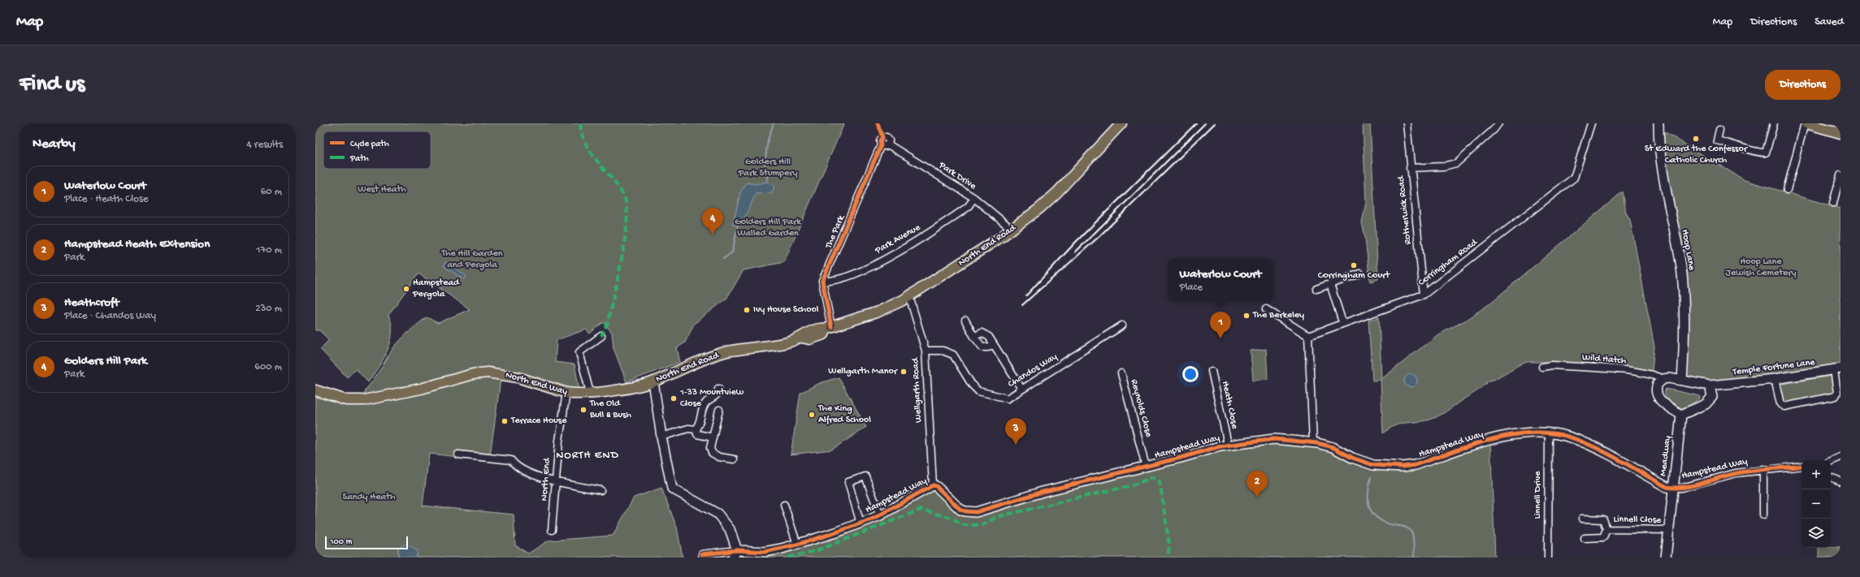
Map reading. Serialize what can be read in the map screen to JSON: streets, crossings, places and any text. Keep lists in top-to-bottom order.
{
  "streets": {
    "main road": ["North End Road", "North End Way"],
    "street": [
      "Park Drive",
      "Rotherwick Road",
      "The Park",
      "Park Avenue",
      "Hoop Lane",
      "Corringham Road",
      "Wild Hatch",
      "Temple Fortune Lane",
      "Chandos Way",
      "Wellgarth Road",
      "Heath Close",
      "Reynolds Close",
      "Hampstead Way",
      "Meadway",
      "North End",
      "Linnell Drive",
      "Linnell Close"
    ]
  },
  "crossings": [
    ["Park Drive", "The Park"],
    ["Park Drive", "Park Avenue"],
    ["Park Drive", "North End Road"],
    ["Rotherwick Road", "Corringham Road"],
    ["The Park", "Park Avenue"],
    ["North End Road", "North End Way"],
    ["North End Road", "Wellgarth Road"],
    ["Hoop Lane", "Temple Fortune Lane"],
    ["Wild Hatch", "Temple Fortune Lane"],
    ["Chandos Way", "Wellgarth Road"],
    ["North End Way", "North End"],
    ["Wellgarth Road", "Hampstead Way"],
    ["Heath Close", "Hampstead Way"],
    ["Reynolds Close", "Hampstead Way"],
    ["Hampstead Way", "Meadway"],
    ["Hampstead Way", "Linnell Drive"],
    ["Meadway", "Linnell Close"]
  ],
  "districts": ["NORTH END"],
  "parks": [
    "Golders Hill Park Stumpery",
    "West Heath",
    "Golders Hill Park Walled Garden",
    "The Hill Garden and Pergola",
    "Hoop Lane Jewish Cemetery",
    "Sandy Heath"
  ],
  "places": [
    "St Edward the Confessor Catholic Church",
    "Corringham Court",
    "Hampstead Pergola",
    "Ivy House School",
    "The Berkeley",
    "Wellgarth Manor",
    "1-33 Mountview Close",
    "The Old Bull & Bush",
    "The King Alfred School",
    "Terrace House"
  ],
  "legend": ["Cycle path", "Path"],
  "scale_bar": "100 m",
  "page": {
    "header": "Map",
    "nav": ["Map", "Directions", "Saved"],
    "buttons": "Directions",
    "title": "Find us",
    "heading": ["Nearby", "4 results"],
    "list": [
      {
        "mark": "1",
        "name": "Waterlow Court",
        "note": "Place · Heath Close",
        "value": "60 m"
      },
      {
        "mark": "2",
        "name": "Hampstead Heath Extension",
        "note": "Park",
        "value": "170 m"
      },
      {
        "mark": "3",
        "name": "Heathcroft",
        "note": "Place · Chandos Way",
        "value": "230 m"
      },
      {
        "mark": "4",
        "name": "Golders Hill Park",
        "note": "Park",
        "value": "600 m"
      }
    ],
    "pins": [
      "4",
      "1",
      "3",
      "2"
    ],
    "popup": ["Waterlow Court", "Place"],
    "map_buttons": ["+", "−"],
    "scale": "100 m"
  }
}
